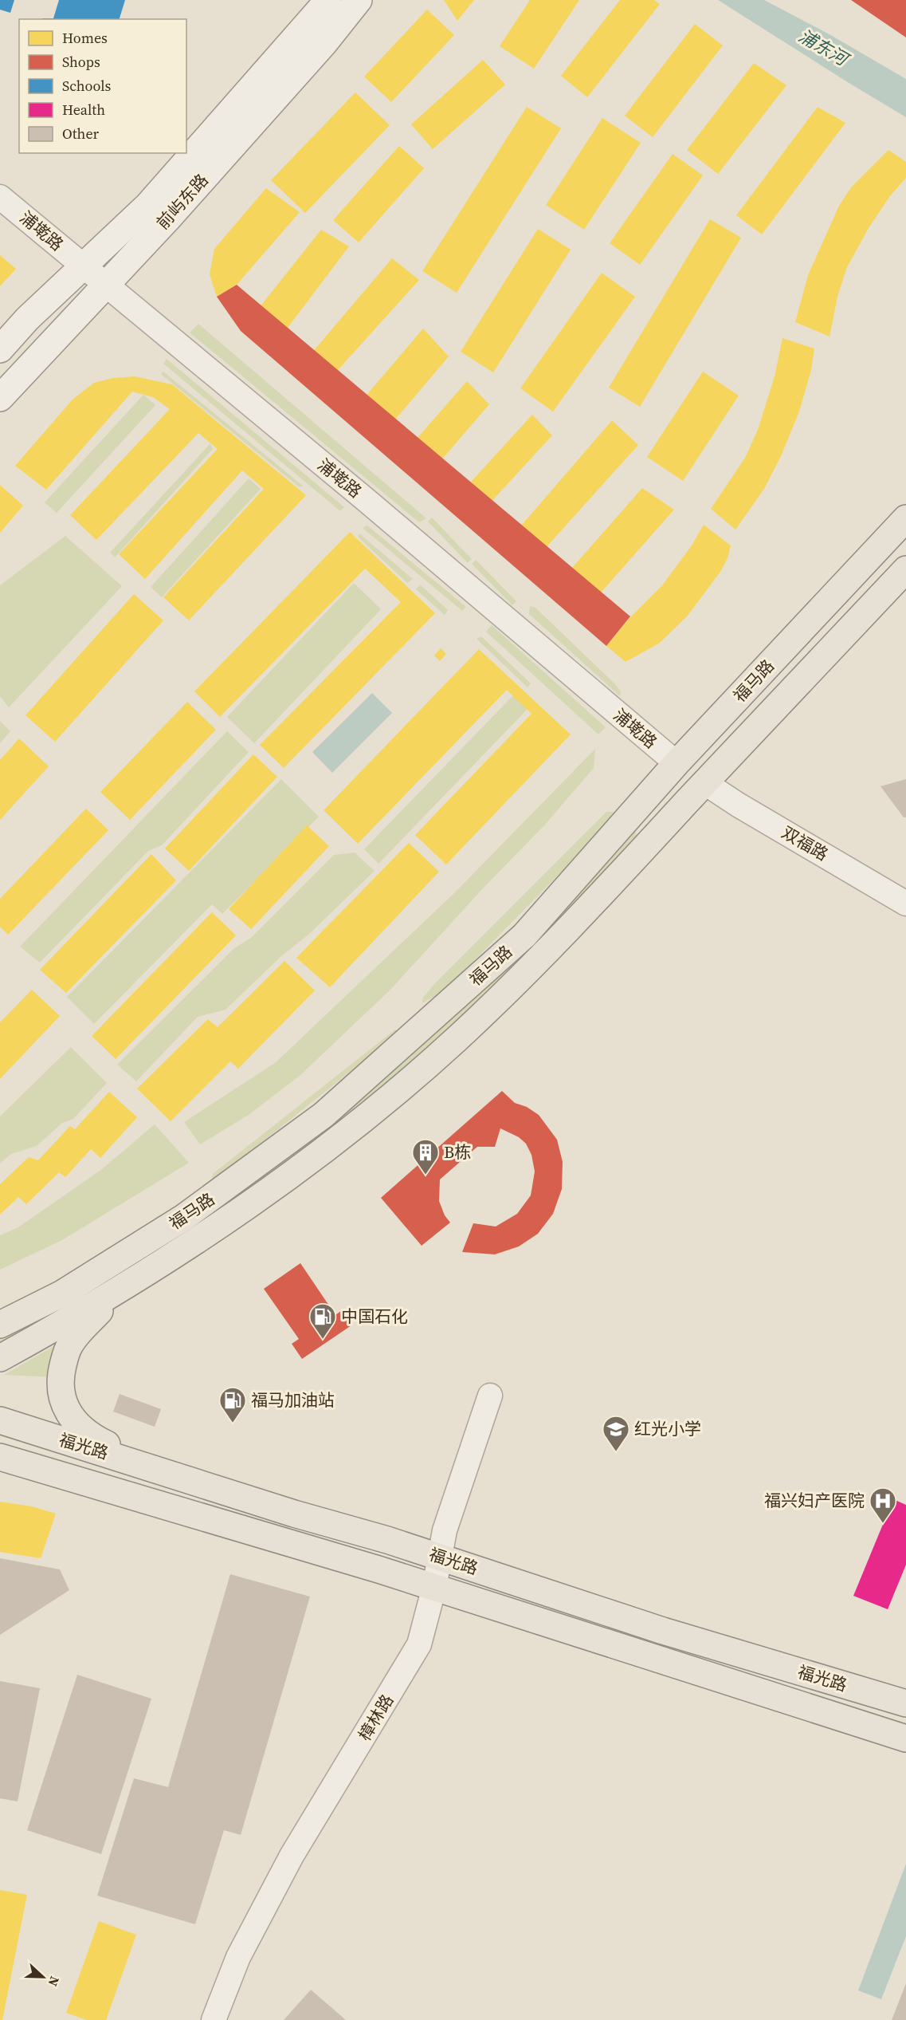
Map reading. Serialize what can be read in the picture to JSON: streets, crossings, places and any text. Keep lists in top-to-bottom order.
{
  "streets": {
    "main road": ["前屿东路", "福马路", "福光路"],
    "street": ["浦墘路", "双福路", "樟林路"]
  },
  "crossings": [
    ["前屿东路", "浦墘路"],
    ["浦墘路", "福马路"],
    ["福马路", "双福路"],
    ["福光路", "樟林路"]
  ],
  "water": ["浦东河"],
  "places": {
    "building": ["B栋"],
    "fuel station": ["中国石化", "福马加油站"],
    "school or university": ["红光小学"],
    "hospital": ["福兴妇产医院"]
  },
  "legend": [
    "Homes",
    "Shops",
    "Schools",
    "Health",
    "Other"
  ],
  "north": "right"
}
